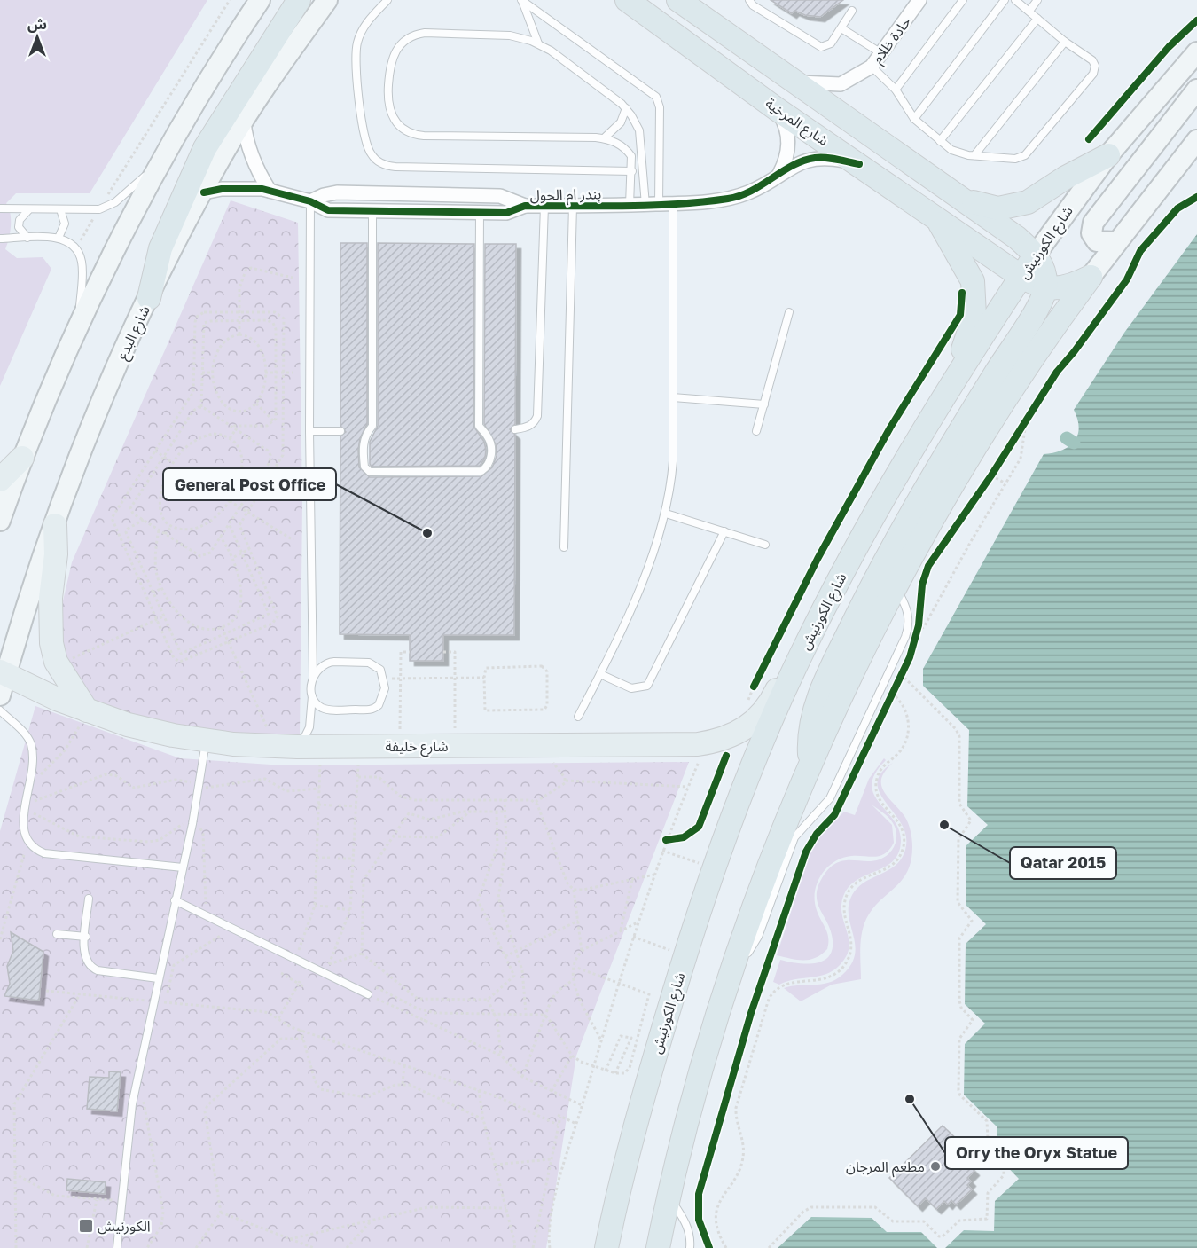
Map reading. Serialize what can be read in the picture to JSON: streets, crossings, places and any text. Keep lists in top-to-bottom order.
{
  "streets": {
    "highway": ["شارع المرخية", "شارع الكورنيش"],
    "main road": ["شارع البدع", "شارع خليفة"],
    "street": ["حادة ظلام", "بندر ام الحول"]
  },
  "crossings": [
    ["شارع المرخية", "بندر ام الحول"],
    ["شارع المرخية", "شارع الكورنيش"],
    ["بندر ام الحول", "شارع البدع"],
    ["شارع الكورنيش", "شارع خليفة"],
    ["شارع البدع", "شارع خليفة"]
  ],
  "places": {
    "other": [
      "General Post Office",
      "Qatar 2015",
      "Orry the Oryx Statue",
      "مطعم المرجان"
    ],
    "transit": ["الكورنيش"]
  },
  "north": "top"
}
